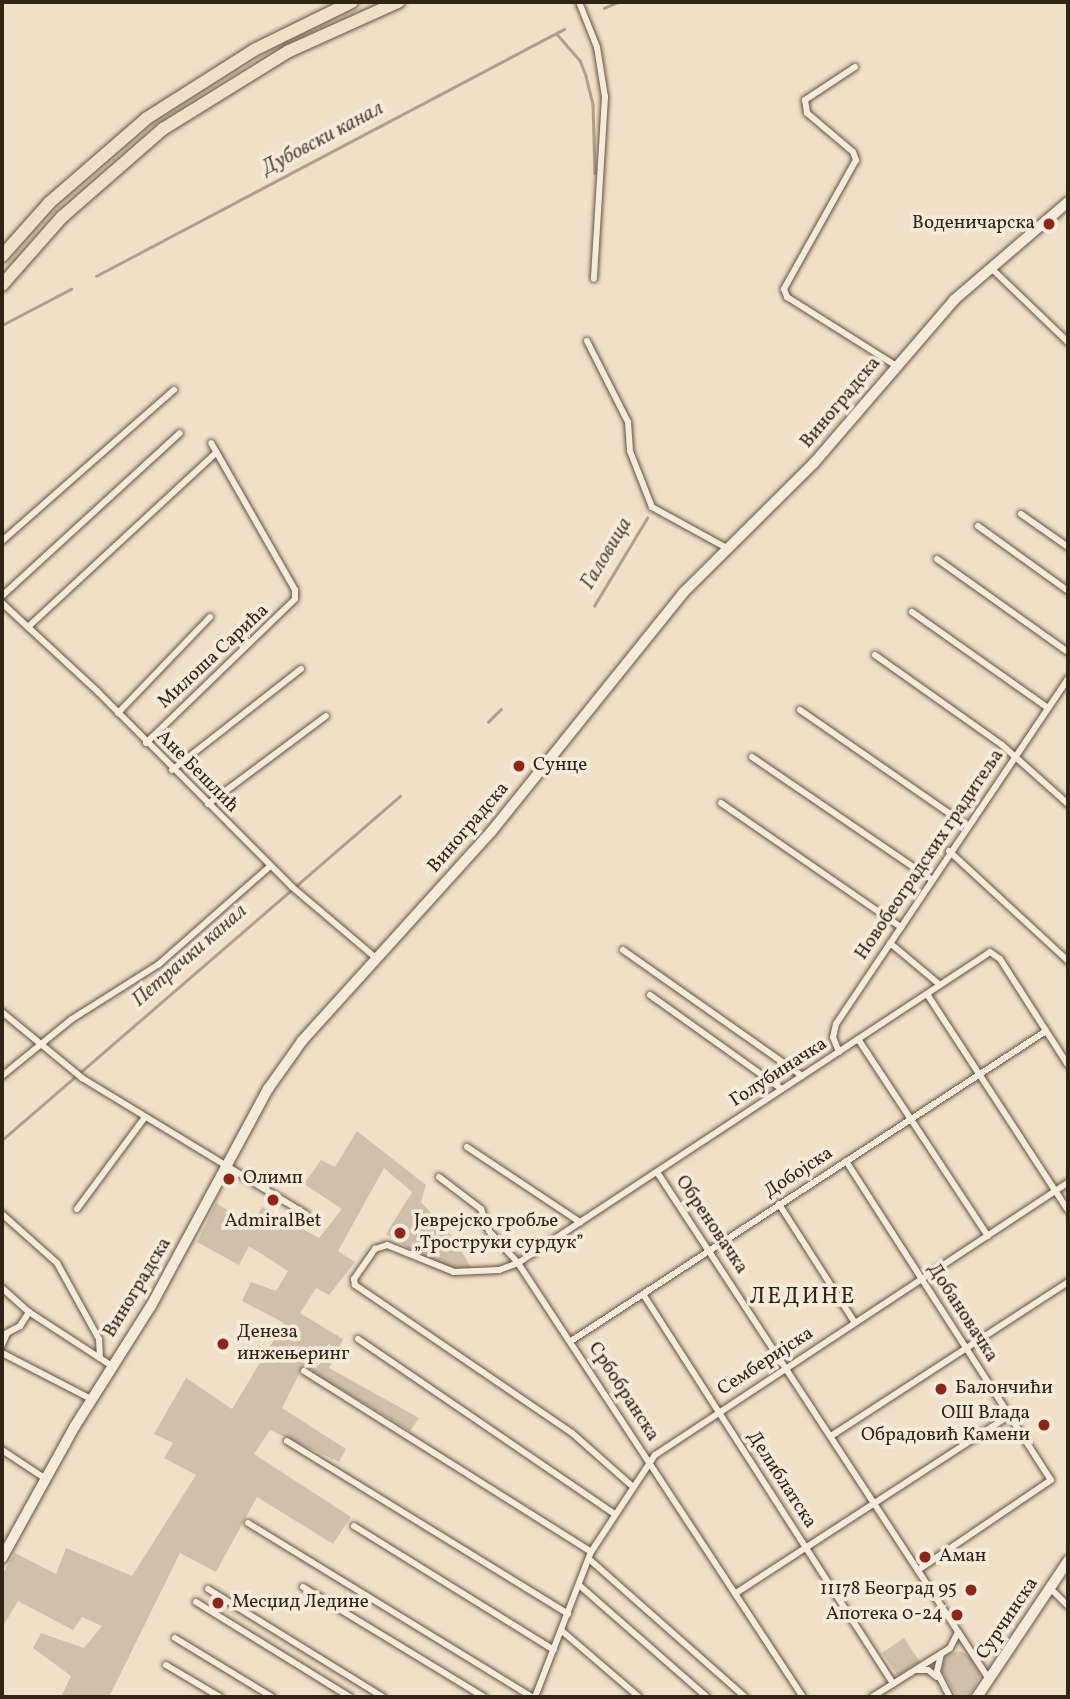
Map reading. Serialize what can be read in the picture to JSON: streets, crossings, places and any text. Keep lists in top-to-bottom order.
{
  "streets": {
    "street": [
      "Виноградска",
      "Милоша Сарића",
      "Ане Бешлић",
      "Новобеоградских градитеља",
      "Голубиначка",
      "Добојска",
      "Обреновачка",
      "Добановачка",
      "Семберијска",
      "Србобранска",
      "Делиблатска",
      "Сурчинска"
    ]
  },
  "crossings": [
    ["Виноградска", "Ане Бешлић"],
    ["Милоша Сарића", "Ане Бешлић"],
    ["Новобеоградских градитеља", "Голубиначка"],
    ["Голубиначка", "Добојска"],
    ["Голубиначка", "Обреновачка"],
    ["Голубиначка", "Србобранска"],
    ["Добојска", "Обреновачка"],
    ["Добојска", "Добановачка"],
    ["Добојска", "Србобранска"],
    ["Добојска", "Делиблатска"],
    ["Обреновачка", "Добановачка"],
    ["Обреновачка", "Семберијска"],
    ["Обреновачка", "Сурчинска"],
    ["Добановачка", "Семберијска"],
    ["Семберијска", "Србобранска"],
    ["Семберијска", "Делиблатска"]
  ],
  "districts": ["ЛЕДИНЕ"],
  "water": ["Дубовски канал", "Галовица", "Петрачки канал"],
  "places": [
    "Воденичарска",
    "Сунце",
    "Олимп",
    "AdmiralBet",
    "Јеврејско гробље „Троструки сурдук”",
    "Денеза инжењеринг",
    "Балончићи",
    "ОШ Влада Обрадовић Камени",
    "Аман",
    "11178 Београд 95",
    "Месџид Ледине",
    "Апотека 0-24"
  ]
}
